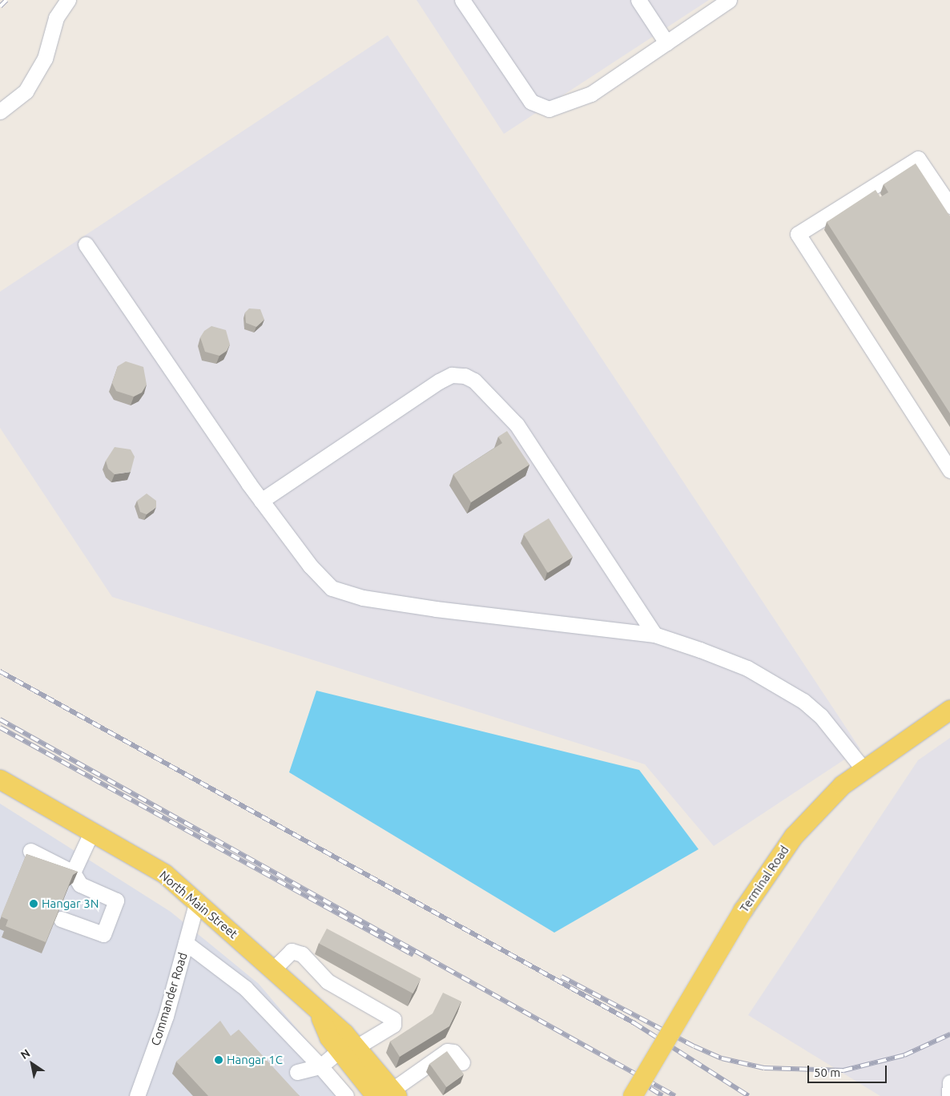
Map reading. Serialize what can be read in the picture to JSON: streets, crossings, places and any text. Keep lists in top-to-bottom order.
{
  "streets": {
    "main road": ["Terminal Road", "North Main Street"],
    "street": ["Commander Road"]
  },
  "crossings": [
    ["North Main Street", "Commander Road"]
  ],
  "places": ["Hangar 3N", "Hangar 1C"],
  "scale_bar": "50 m",
  "north": "top left"
}
